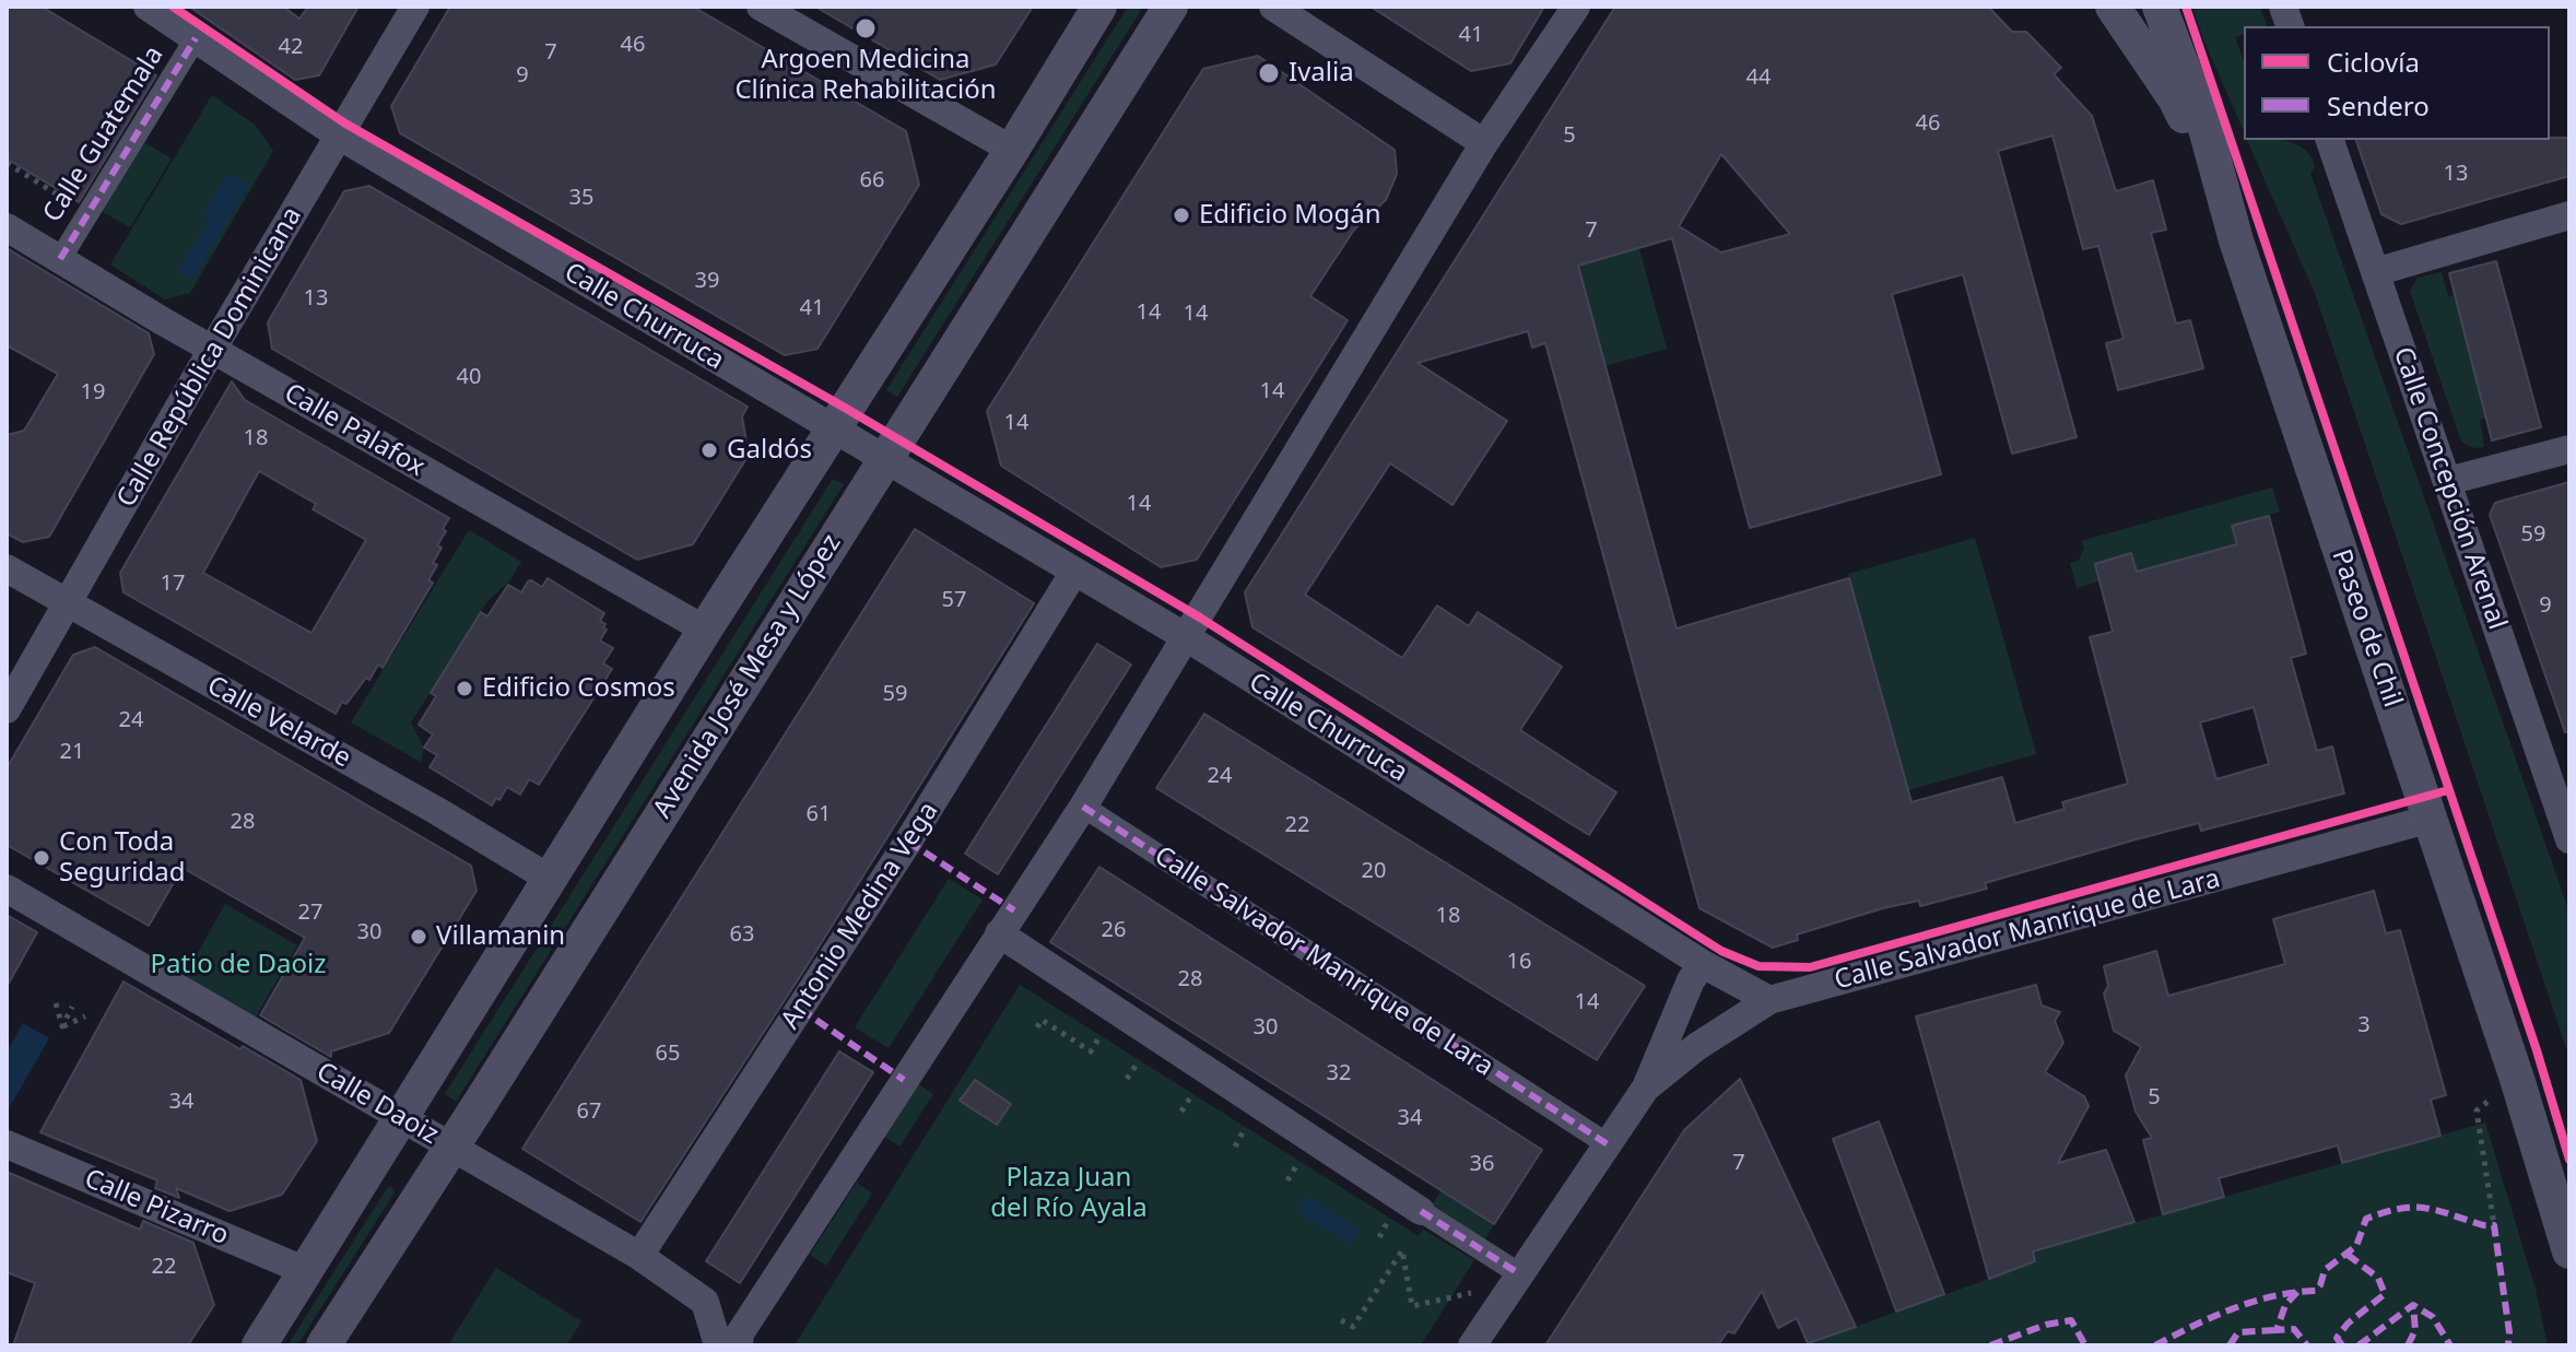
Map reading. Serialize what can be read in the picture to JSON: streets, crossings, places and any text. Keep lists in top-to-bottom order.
{
  "streets": {
    "street": [
      "Calle Guatemala",
      "Calle Churruca",
      "Calle República Dominicana",
      "Calle Palafox",
      "Calle Concepción Arenal",
      "Paseo de Chil",
      "Avenida José Mesa y López",
      "Calle Velarde",
      "Antonio Medina Vega",
      "Calle Salvador Manrique de Lara",
      "Calle Daoiz",
      "Calle Pizarro"
    ]
  },
  "crossings": [
    ["Calle Guatemala", "Calle Churruca"],
    ["Calle Guatemala", "Calle Palafox"],
    ["Calle Churruca", "Calle República Dominicana"],
    ["Calle Churruca", "Avenida José Mesa y López"],
    ["Calle Churruca", "Antonio Medina Vega"],
    ["Calle Churruca", "Calle Salvador Manrique de Lara"],
    ["Calle República Dominicana", "Calle Palafox"],
    ["Calle República Dominicana", "Calle Velarde"],
    ["Paseo de Chil", "Calle Salvador Manrique de Lara"],
    ["Avenida José Mesa y López", "Calle Daoiz"],
    ["Antonio Medina Vega", "Calle Daoiz"]
  ],
  "parks": ["Patio de Daoiz", "Plaza Juan del Río Ayala"],
  "places": [
    "Argoen Medicina Clínica Rehabilitación",
    "Ivalia",
    "Edificio Mogán",
    "Galdós",
    "Edificio Cosmos",
    "Con Toda Seguridad",
    "Villamanin"
  ],
  "house_numbers": [
    "41",
    "46",
    "42",
    "7",
    "9",
    "44",
    "46",
    "5",
    "13",
    "66",
    "35",
    "7",
    "39",
    "13",
    "41",
    "14",
    "14",
    "40",
    "14",
    "19",
    "14",
    "18",
    "14",
    "59",
    "17",
    "57",
    "9",
    "59",
    "24",
    "21",
    "24",
    "61",
    "28",
    "22",
    "20",
    "27",
    "18",
    "26",
    "30",
    "63",
    "16",
    "28",
    "14",
    "3",
    "30",
    "65",
    "32",
    "5",
    "34",
    "67",
    "34",
    "7",
    "36",
    "22"
  ],
  "legend": ["Ciclovía", "Sendero"]
}
